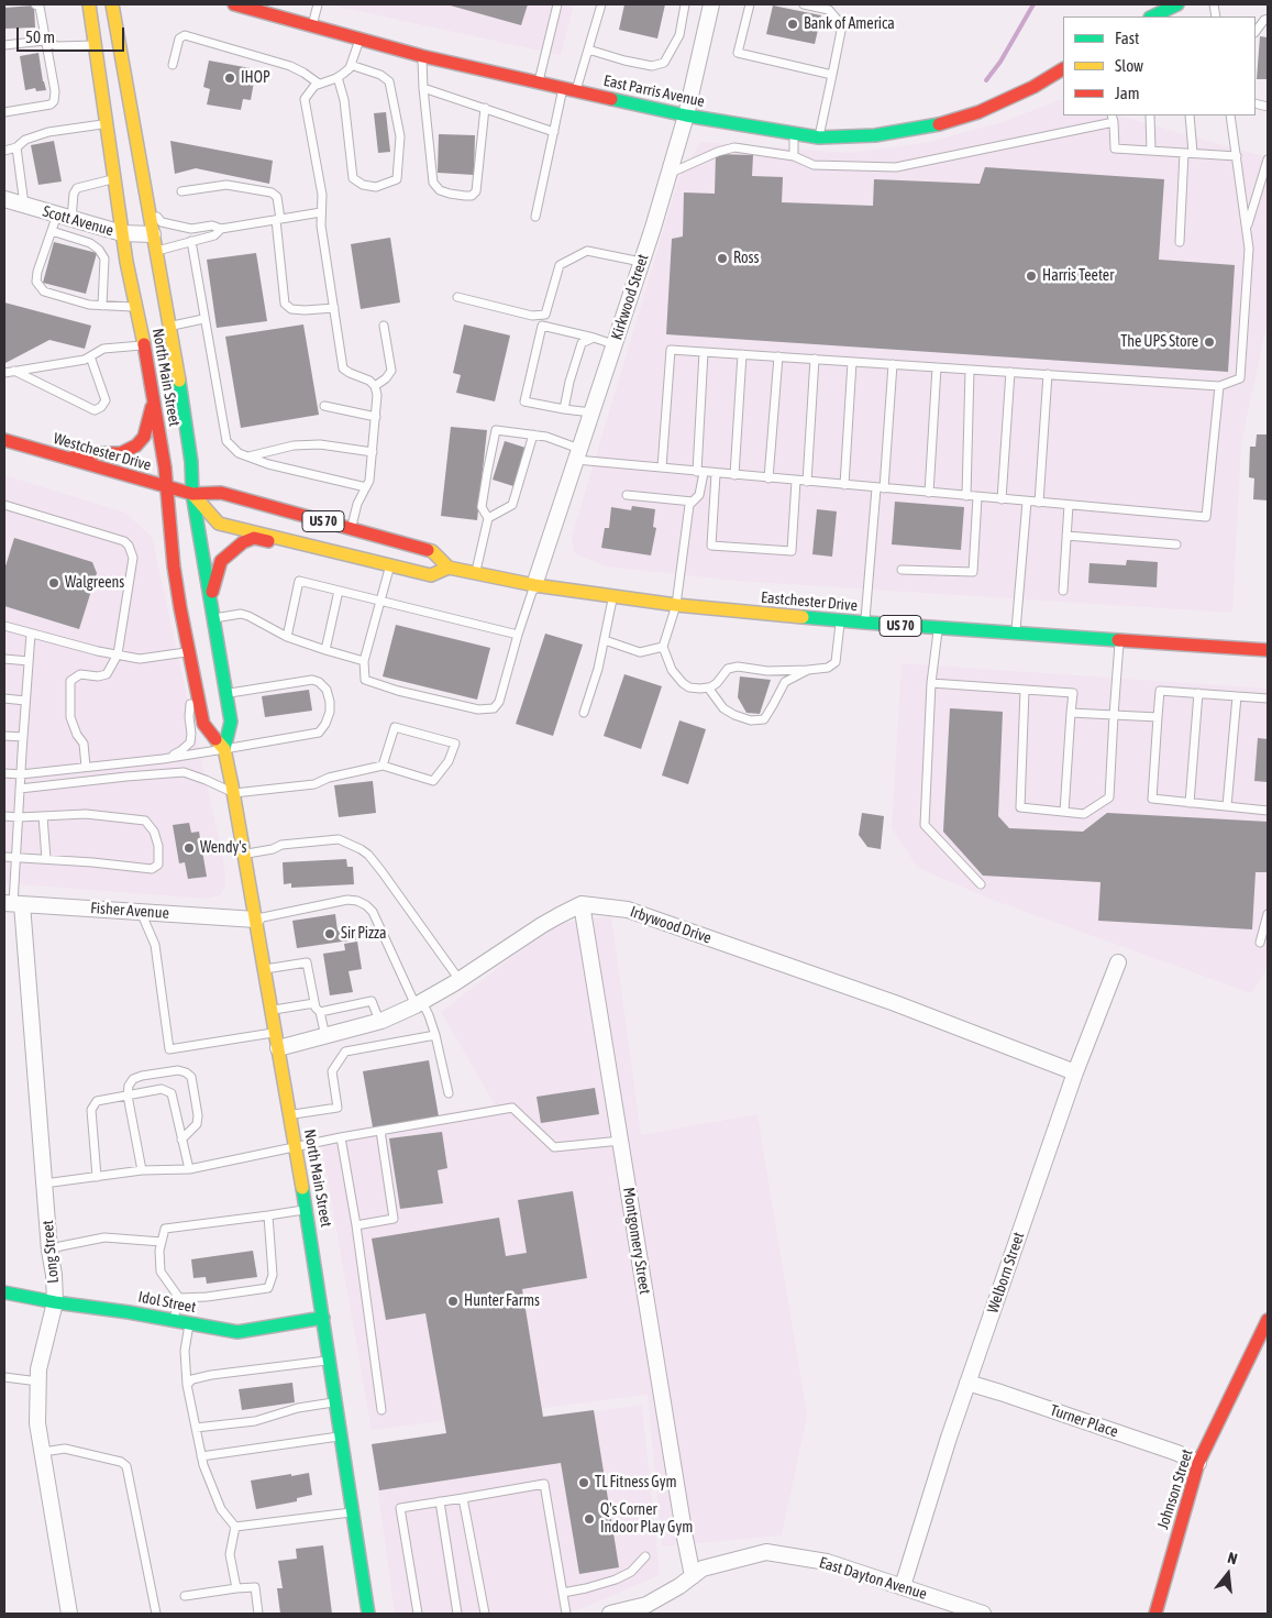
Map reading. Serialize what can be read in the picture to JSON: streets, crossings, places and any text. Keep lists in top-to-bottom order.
{
  "streets": {
    "main road": [
      "East Parris Avenue",
      "North Main Street",
      "Westchester Drive",
      "US 70",
      "Eastchester Drive",
      "Idol Street",
      "Johnson Street"
    ],
    "street": [
      "Scott Avenue",
      "Kirkwood Street",
      "Fisher Avenue",
      "Irbywood Drive",
      "Montgomery Street",
      "Long Street",
      "Welborn Street",
      "Turner Place",
      "East Dayton Avenue"
    ]
  },
  "crossings": [
    ["East Parris Avenue", "Kirkwood Street"],
    ["Scott Avenue", "North Main Street"],
    ["Kirkwood Street", "Eastchester Drive"],
    ["North Main Street", "Westchester Drive"],
    ["North Main Street", "Eastchester Drive"],
    ["North Main Street", "Fisher Avenue"],
    ["North Main Street", "Idol Street"],
    ["Westchester Drive", "Eastchester Drive"],
    ["Fisher Avenue", "Long Street"],
    ["Irbywood Drive", "Montgomery Street"],
    ["Irbywood Drive", "Welborn Street"],
    ["Montgomery Street", "East Dayton Avenue"],
    ["Long Street", "Idol Street"],
    ["Welborn Street", "Turner Place"],
    ["Welborn Street", "East Dayton Avenue"],
    ["Turner Place", "Johnson Street"]
  ],
  "places": [
    "Bank of America",
    "IHOP",
    "Ross",
    "Harris Teeter",
    "The UPS Store",
    "Walgreens",
    "Wendy's",
    "Sir Pizza",
    "Hunter Farms",
    "TL Fitness Gym",
    "Q's Corner Indoor Play Gym"
  ],
  "legend": ["Fast", "Slow", "Jam"],
  "scale_bar": "50 m",
  "north": "top"
}
